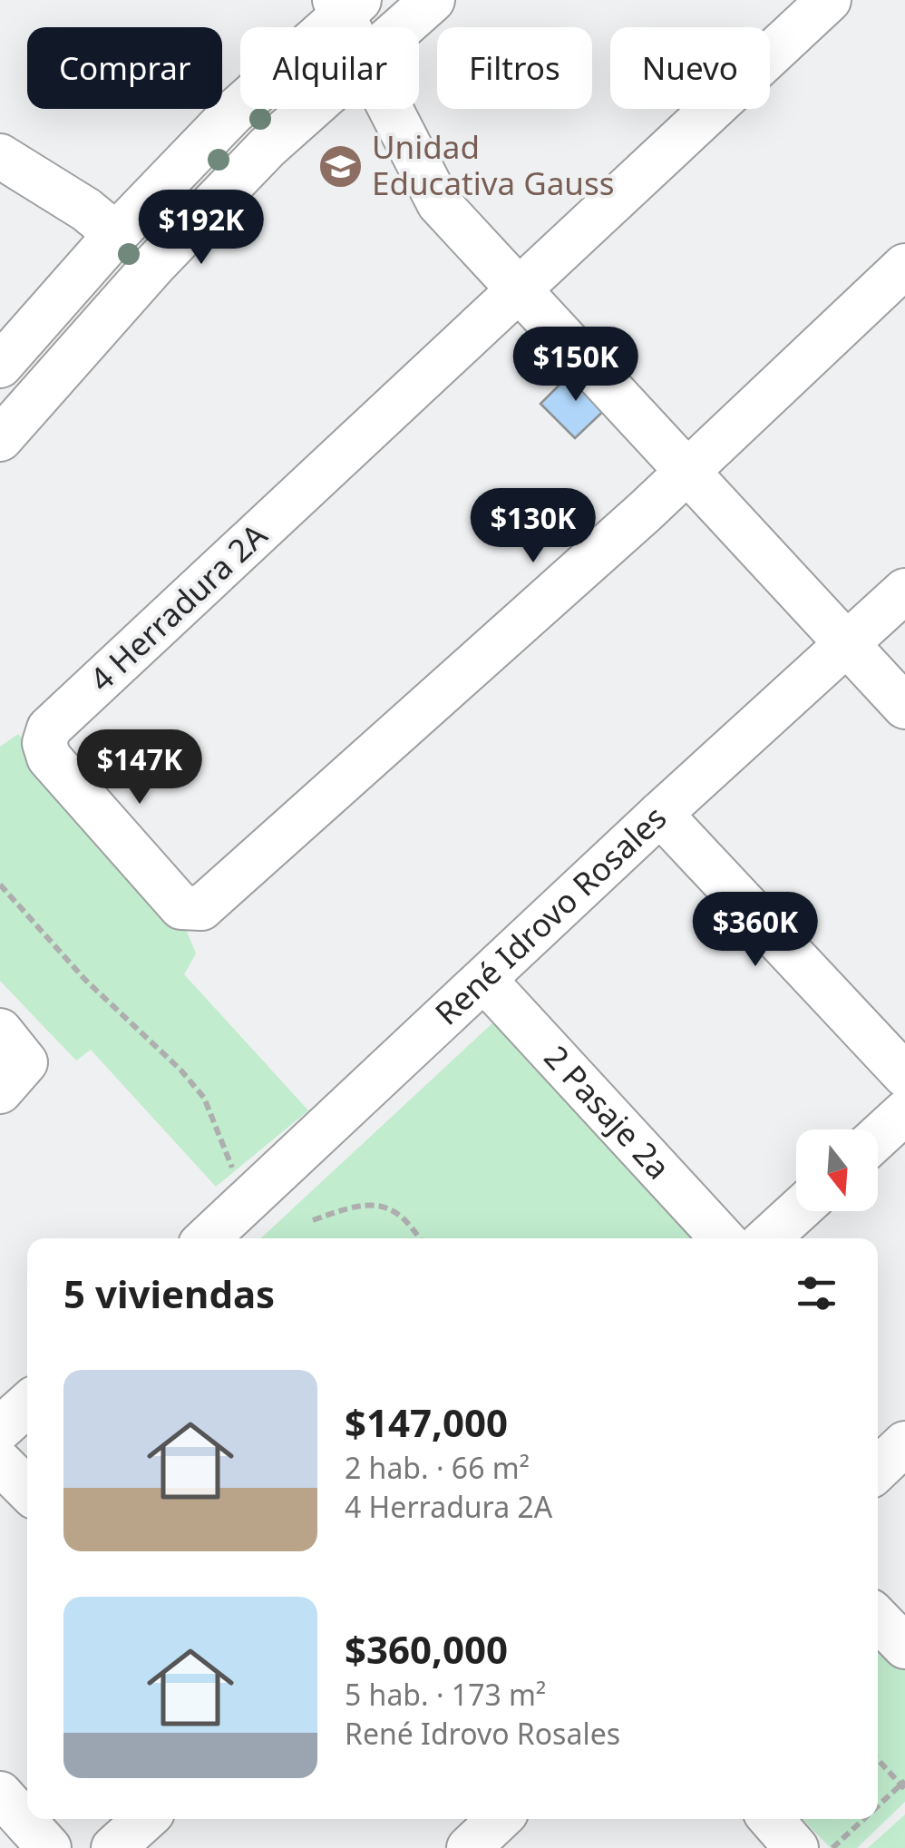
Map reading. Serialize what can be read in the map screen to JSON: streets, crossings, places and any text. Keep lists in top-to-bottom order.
{
  "streets": {
    "street": ["4 Herradura 2A", "René Idrovo Rosales", "2 Pasaje 2a"]
  },
  "crossings": [
    ["René Idrovo Rosales", "2 Pasaje 2a"]
  ],
  "places": {
    "school or university": ["Unidad Educativa Gauss"]
  },
  "north": "bottom",
  "page": {
    "chip": [
      "Comprar",
      "Alquilar",
      "Filtros",
      "Nuevo"
    ],
    "price": [
      "$192K",
      "$150K",
      "$130K",
      "$147K",
      "$360K"
    ],
    "heading": "5 viviendas",
    "list": [
      {
        "name": "$147,000",
        "note": "2 hab. · 66 m² · 4 Herradura 2A"
      },
      {
        "name": "$360,000",
        "note": "5 hab. · 173 m² · René Idrovo Rosales"
      }
    ]
  }
}
